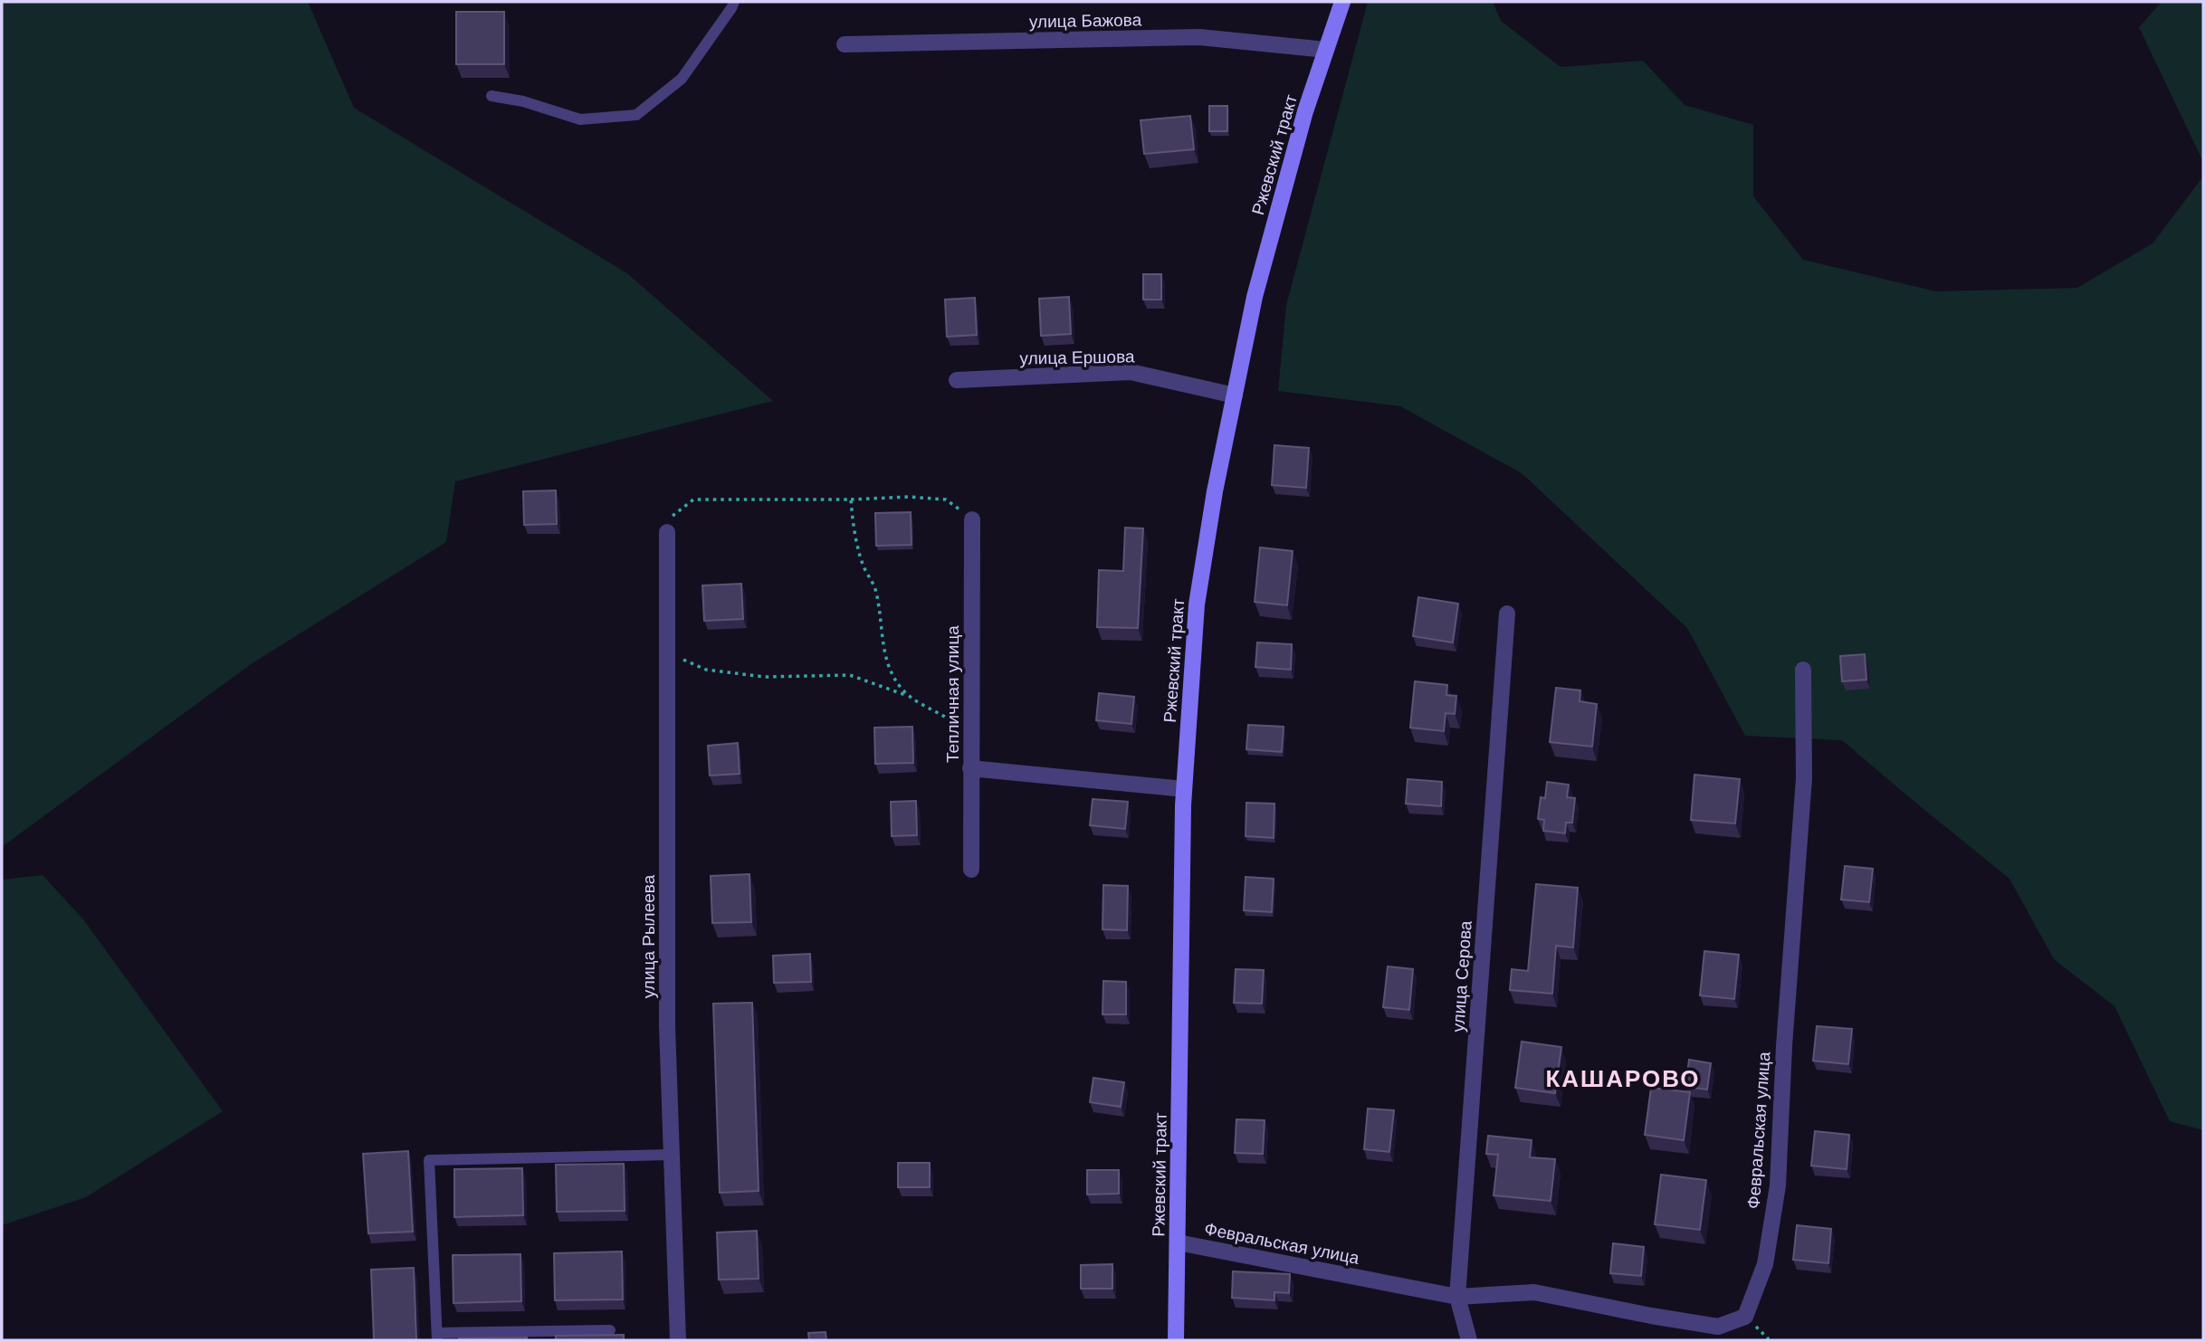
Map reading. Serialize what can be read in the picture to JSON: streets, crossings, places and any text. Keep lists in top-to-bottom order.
{
  "streets": {
    "main road": ["Ржевский тракт"],
    "street": [
      "улица Бажова",
      "улица Ершова",
      "Тепличная улица",
      "улица Рылеева",
      "улица Серова",
      "Февральская улица"
    ]
  },
  "crossings": [
    ["улица Бажова", "Ржевский тракт"],
    ["Ржевский тракт", "улица Ершова"],
    ["Ржевский тракт", "Февральская улица"],
    ["улица Серова", "Февральская улица"]
  ],
  "districts": ["КАШАРОВО"]
}
